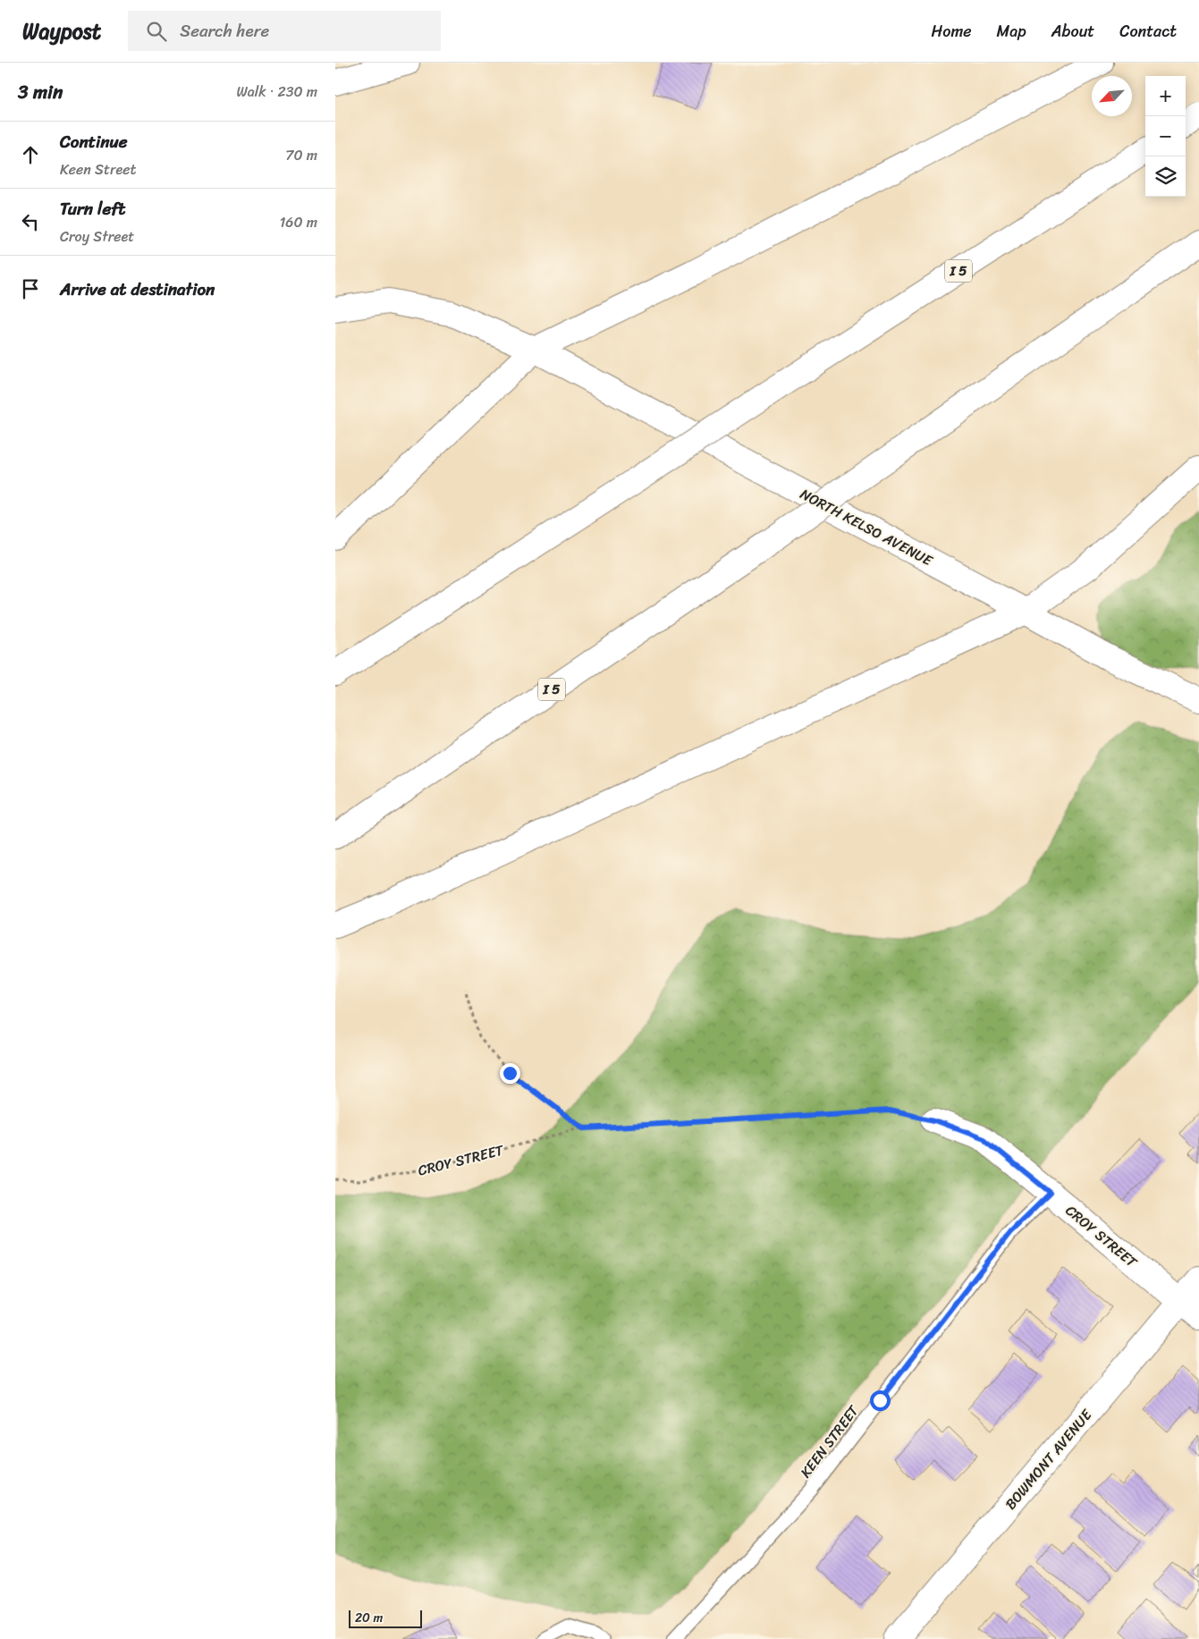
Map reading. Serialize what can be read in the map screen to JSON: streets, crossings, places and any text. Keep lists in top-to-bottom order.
{
  "streets": {
    "main road": [
      "I 5",
      "NORTH KELSO AVENUE",
      "CROY STREET",
      "BOWMONT AVENUE"
    ],
    "lane": ["KEEN STREET"]
  },
  "crossings": [
    ["CROY STREET", "KEEN STREET"],
    ["CROY STREET", "BOWMONT AVENUE"]
  ],
  "scale_bar": "20 m",
  "north": "bottom left",
  "page": {
    "header": "Waypost",
    "search": "Search here",
    "nav": [
      "Home",
      "Map",
      "About",
      "Contact"
    ],
    "heading": ["3 min", "Walk · 230 m"],
    "map_buttons": ["+", "−"],
    "list": [
      ["Continue", "Keen Street", "70 m"],
      ["Turn left", "Croy Street", "160 m"],
      "Arrive at destination"
    ],
    "scale": "20 m"
  }
}
